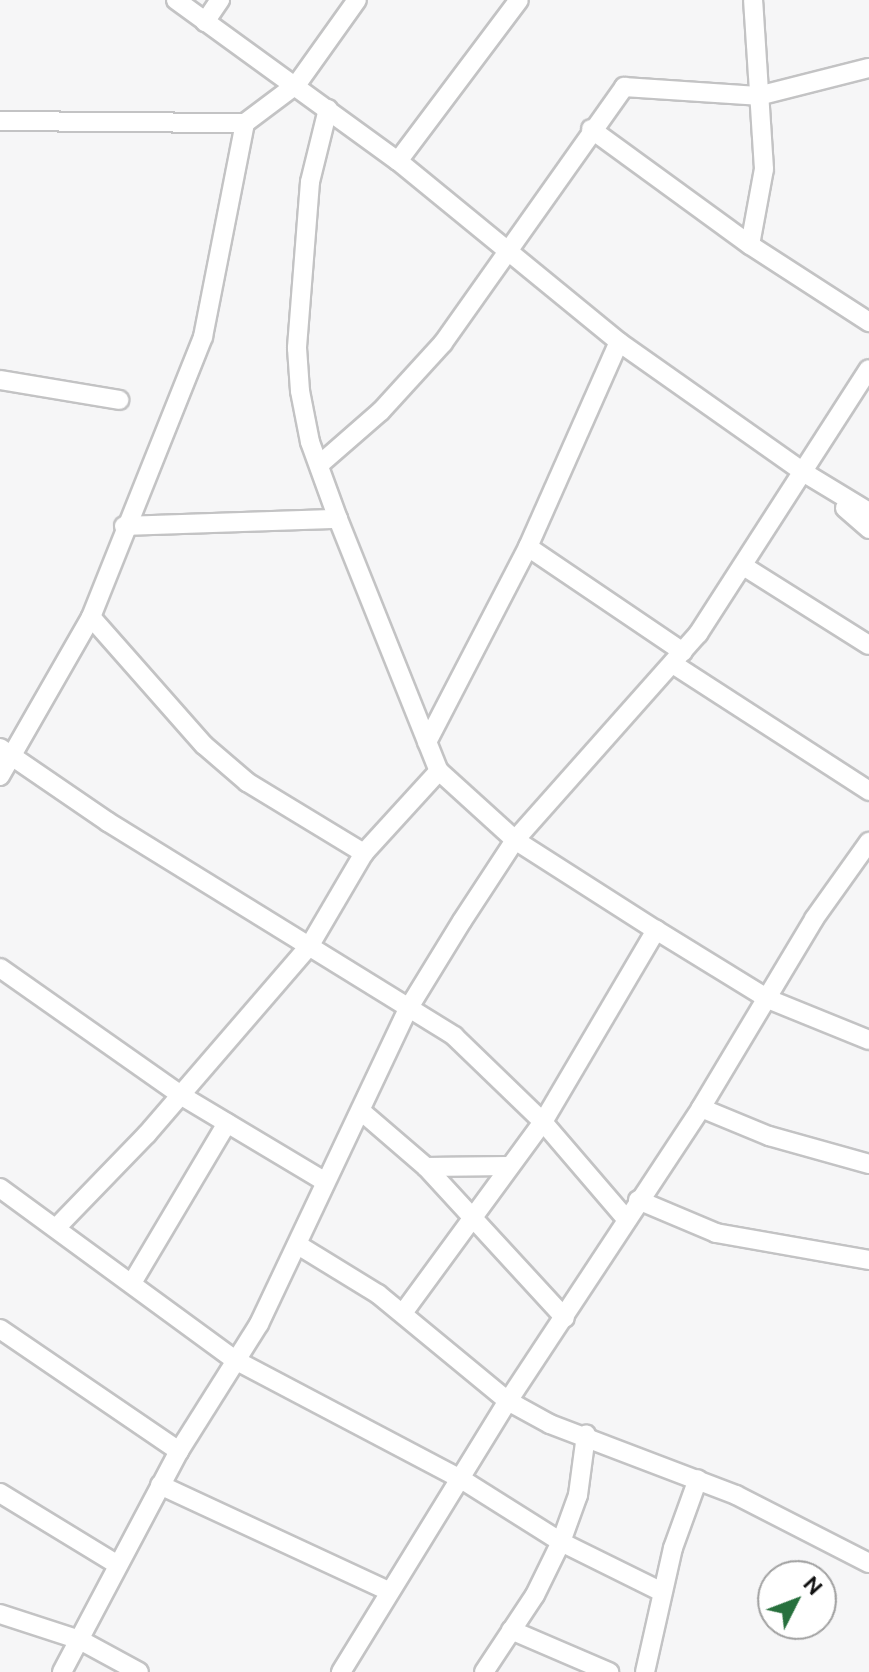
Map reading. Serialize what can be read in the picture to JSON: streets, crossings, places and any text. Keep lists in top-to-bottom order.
{
  "north": "top right"
}
